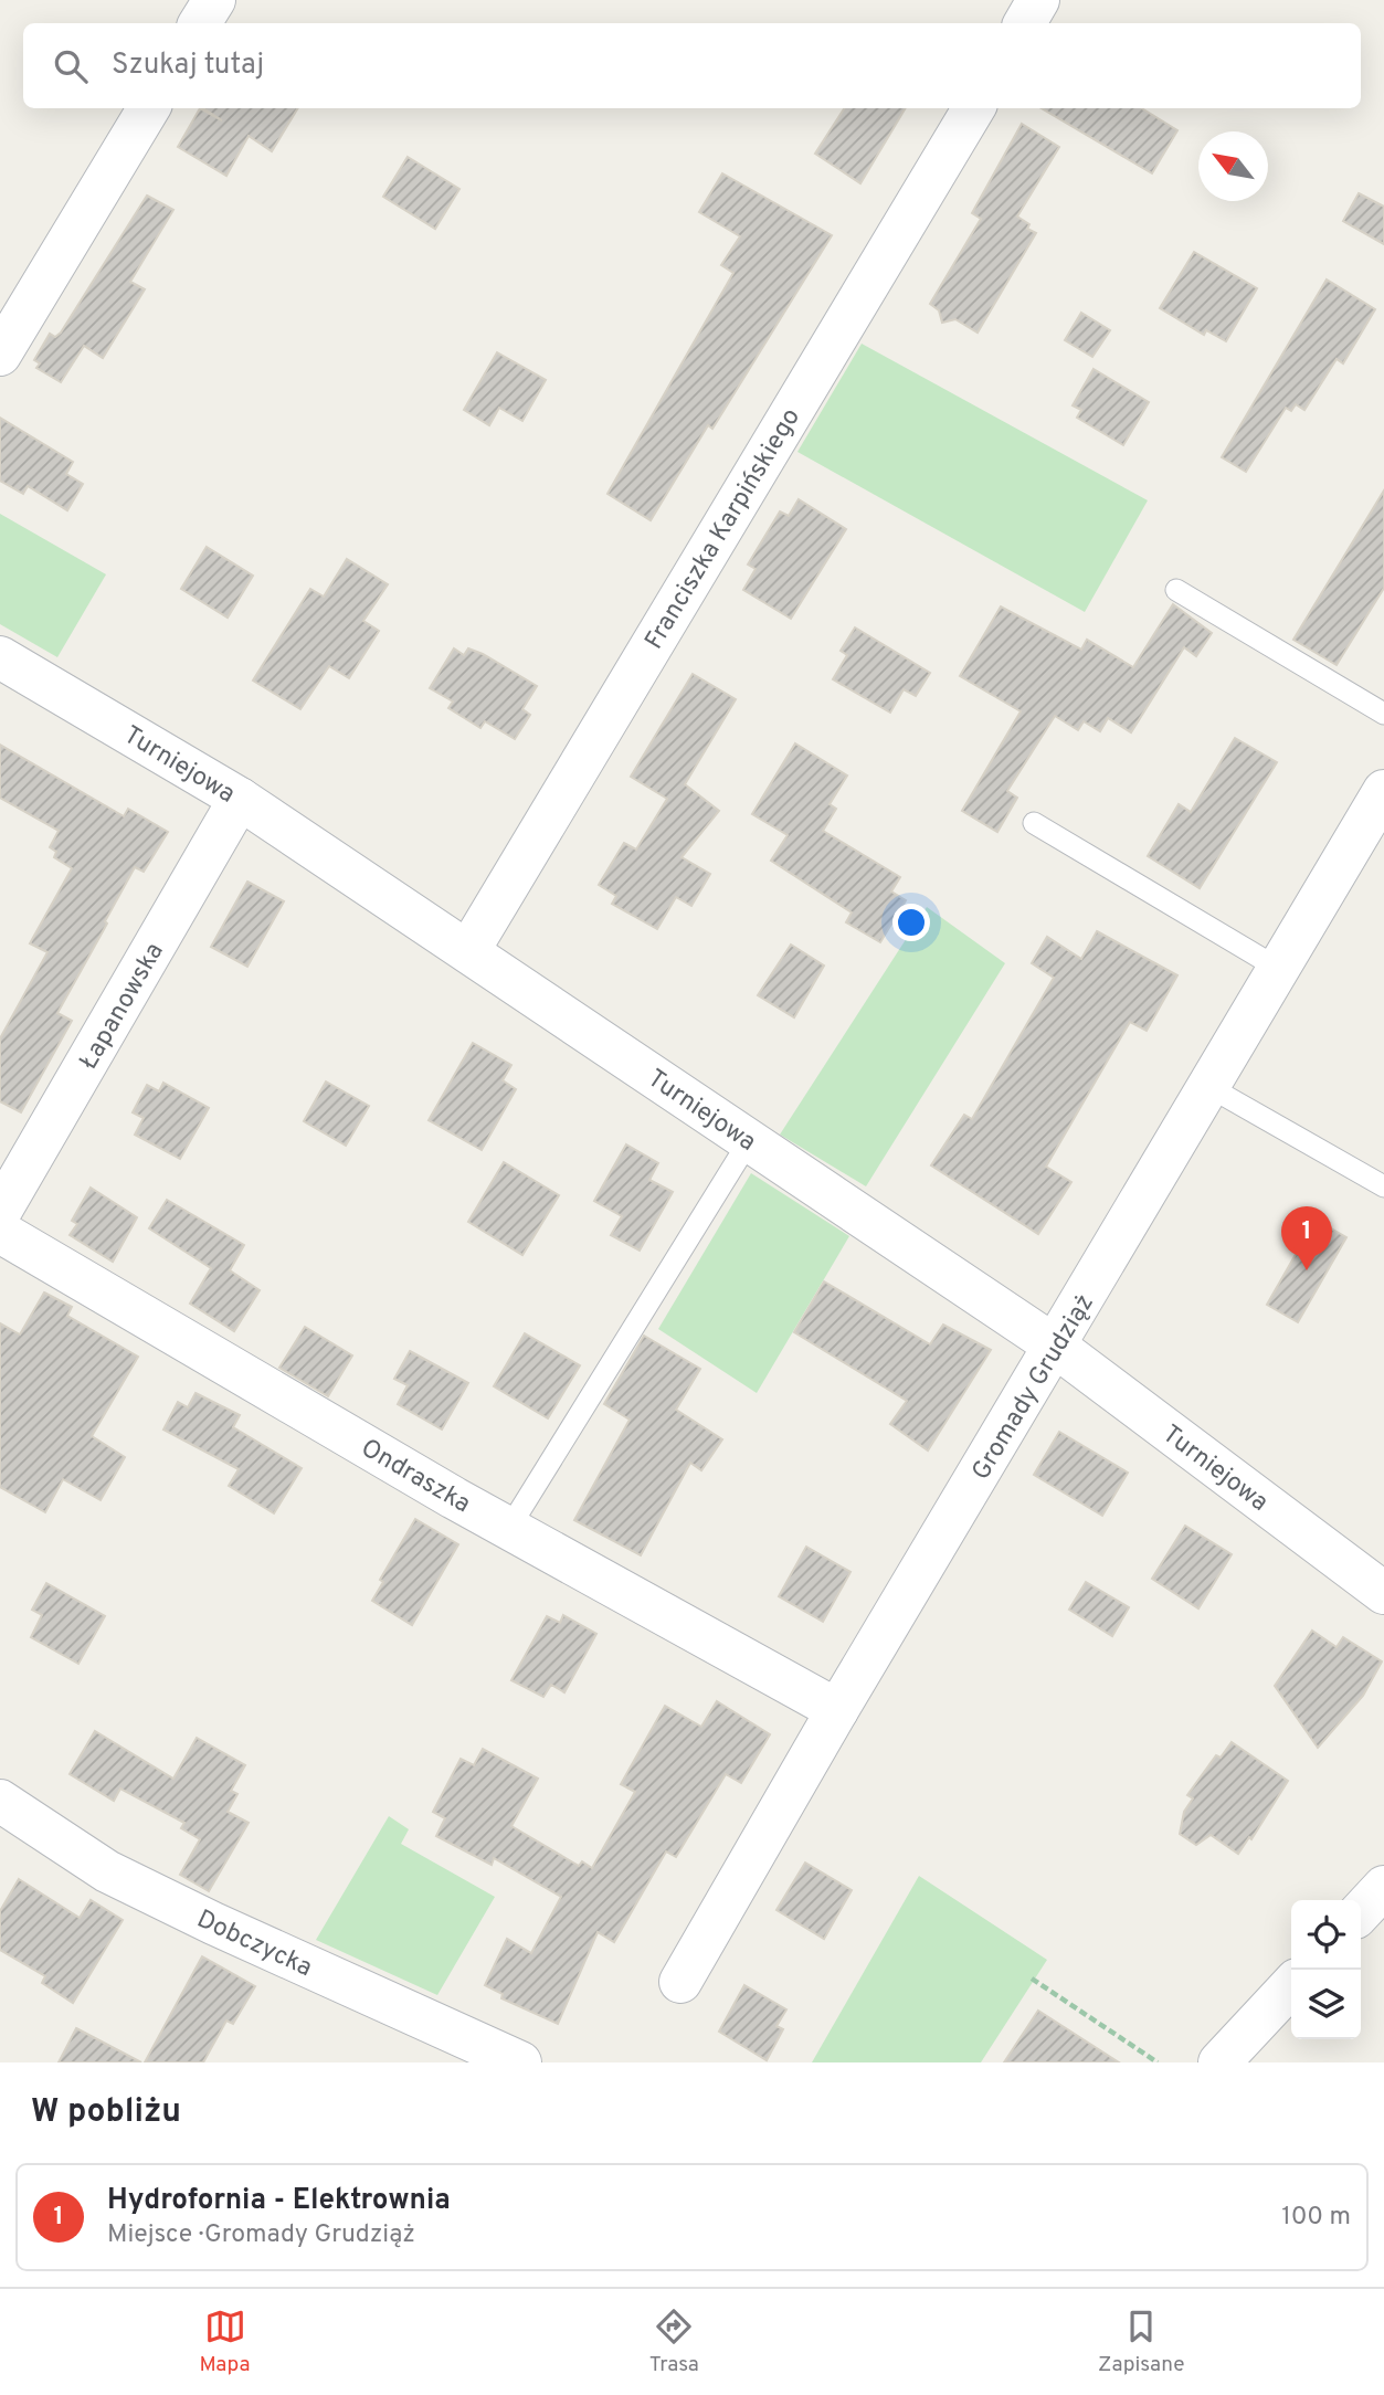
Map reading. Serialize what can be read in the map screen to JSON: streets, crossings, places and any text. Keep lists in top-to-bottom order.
{
  "streets": {
    "street": [
      "Franciszka Karpińskiego",
      "Turniejowa",
      "Łapanowska",
      "Gromady Grudziąż",
      "Ondraszka",
      "Dobczycka"
    ]
  },
  "crossings": [
    ["Franciszka Karpińskiego", "Turniejowa"],
    ["Turniejowa", "Łapanowska"],
    ["Turniejowa", "Gromady Grudziąż"],
    ["Gromady Grudziąż", "Ondraszka"]
  ],
  "north": "top left",
  "page": {
    "search": "Szukaj tutaj",
    "pins": "1",
    "heading": "W pobliżu",
    "list": [
      {
        "mark": "1",
        "name": "Hydrofornia - Elektrownia",
        "note": "Miejsce · Gromady Grudziąż",
        "value": "100 m"
      }
    ],
    "nav": ["Mapa", "Trasa", "Zapisane"]
  }
}
